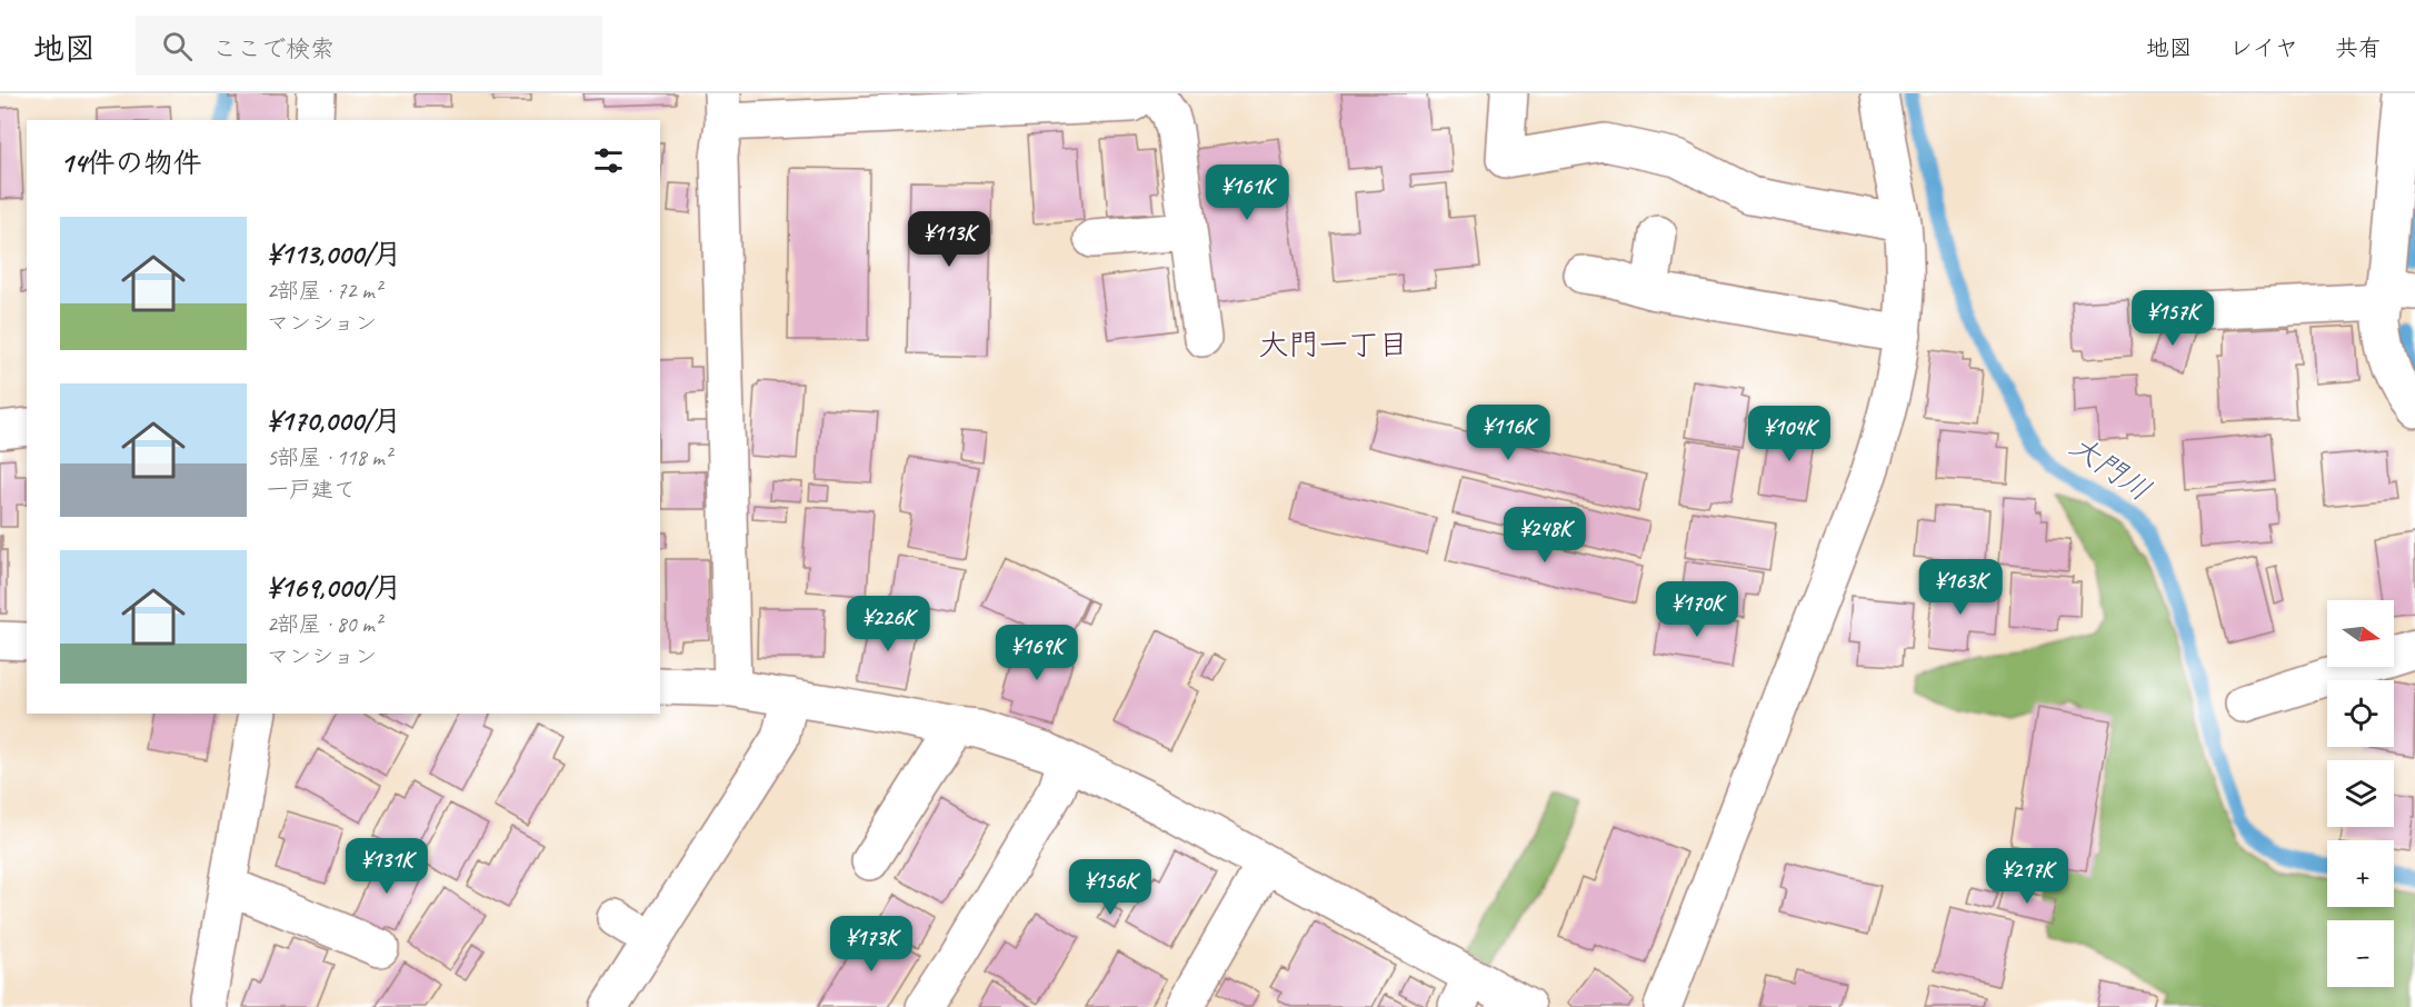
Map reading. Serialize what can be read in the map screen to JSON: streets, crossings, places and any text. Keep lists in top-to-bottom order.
{
  "districts": ["大門一丁目"],
  "water": ["大門川"],
  "north": "right",
  "page": {
    "header": "地図",
    "search": "ここで検索",
    "nav": ["地図", "レイヤ", "共有"],
    "heading": "14件の物件",
    "price": [
      "¥161K",
      "¥113K",
      "¥157K",
      "¥116K",
      "¥104K",
      "¥248K",
      "¥163K",
      "¥170K",
      "¥226K",
      "¥169K",
      "¥131K",
      "¥217K",
      "¥156K",
      "¥173K"
    ],
    "list": [
      {
        "name": "¥113,000/月",
        "note": "2部屋 · 72 m² · マンション"
      },
      {
        "name": "¥170,000/月",
        "note": "5部屋 · 118 m² · 一戸建て"
      },
      {
        "name": "¥169,000/月",
        "note": "2部屋 · 80 m² · マンション"
      }
    ],
    "map_buttons": ["+", "−"]
  }
}
